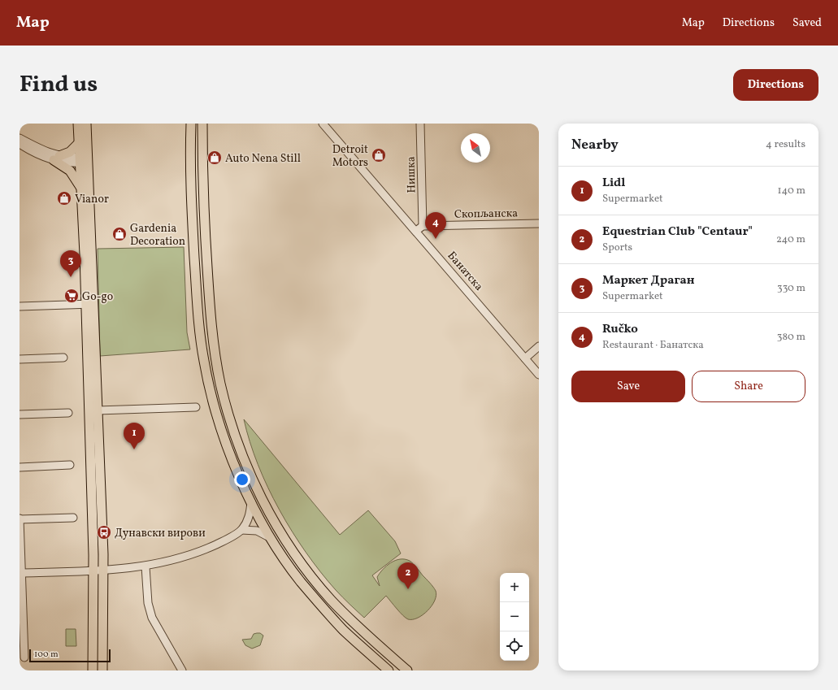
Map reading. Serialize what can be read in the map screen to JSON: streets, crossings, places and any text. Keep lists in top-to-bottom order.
{
  "streets": {
    "street": ["Нишка", "Скопљанска", "Банатска"]
  },
  "crossings": [
    ["Нишка", "Скопљанска"]
  ],
  "places": {
    "shop": [
      "Detroit Motors",
      "Auto Nena Still",
      "Vianor",
      "Gardenia Decoration"
    ],
    "supermarket": ["Go-go"],
    "bus stop": ["Дунавски вирови"]
  },
  "scale_bar": "100 m",
  "north": "top left",
  "page": {
    "header": "Map",
    "nav": ["Map", "Directions", "Saved"],
    "title": "Find us",
    "buttons": [
      "Directions",
      ["Save", "Share"]
    ],
    "heading": ["Nearby", "4 results"],
    "list": [
      {
        "mark": "1",
        "name": "Lidl",
        "note": "Supermarket",
        "value": "140 m"
      },
      {
        "mark": "2",
        "name": "Equestrian Club \"Centaur\"",
        "note": "Sports",
        "value": "240 m"
      },
      {
        "mark": "3",
        "name": "Маркет Драган",
        "note": "Supermarket",
        "value": "330 m"
      },
      {
        "mark": "4",
        "name": "Ručko",
        "note": "Restaurant · Банатска",
        "value": "380 m"
      }
    ],
    "pins": [
      "4",
      "3",
      "1",
      "2"
    ],
    "map_buttons": ["+", "−"],
    "scale": "100 m"
  }
}
